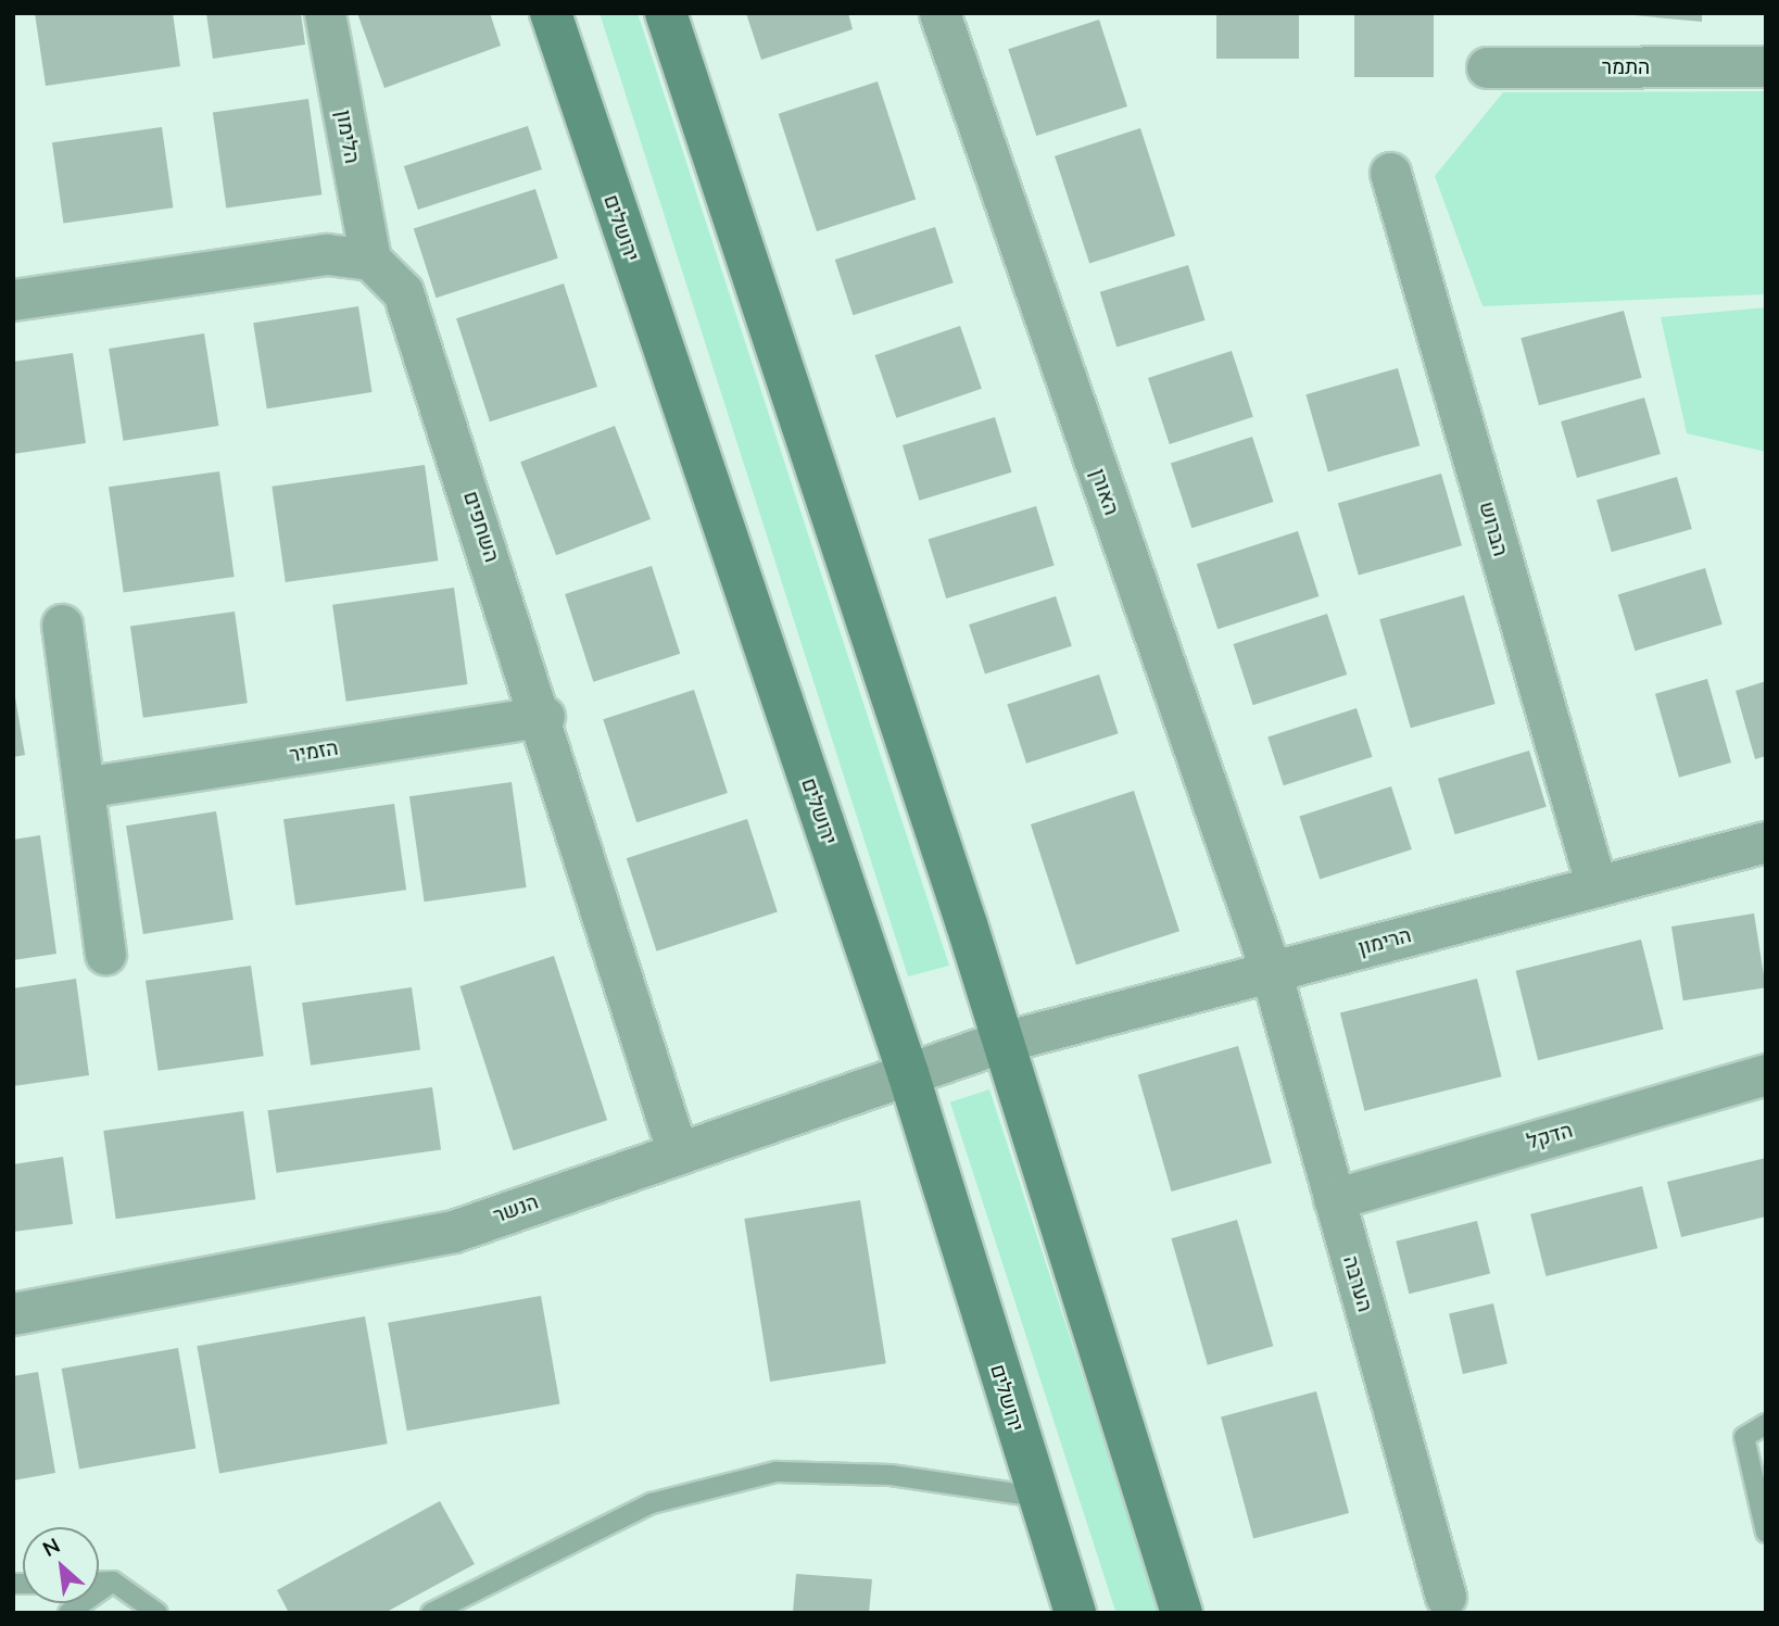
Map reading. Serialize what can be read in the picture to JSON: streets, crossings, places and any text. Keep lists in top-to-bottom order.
{
  "streets": {
    "main road": ["ירושלים"],
    "street": [
      "התמר",
      "הלימון",
      "האורן",
      "השחפים",
      "הברוש",
      "הזמיר",
      "הרימון",
      "הדקל",
      "הנשר",
      "הערבה"
    ]
  },
  "crossings": [
    ["הלימון", "השחפים"],
    ["ירושלים", "הנשר"],
    ["האורן", "הרימון"],
    ["האורן", "הערבה"],
    ["השחפים", "הזמיר"],
    ["השחפים", "הנשר"],
    ["הברוש", "הרימון"],
    ["הרימון", "הנשר"],
    ["הרימון", "הערבה"],
    ["הדקל", "הערבה"]
  ],
  "north": "top left"
}
